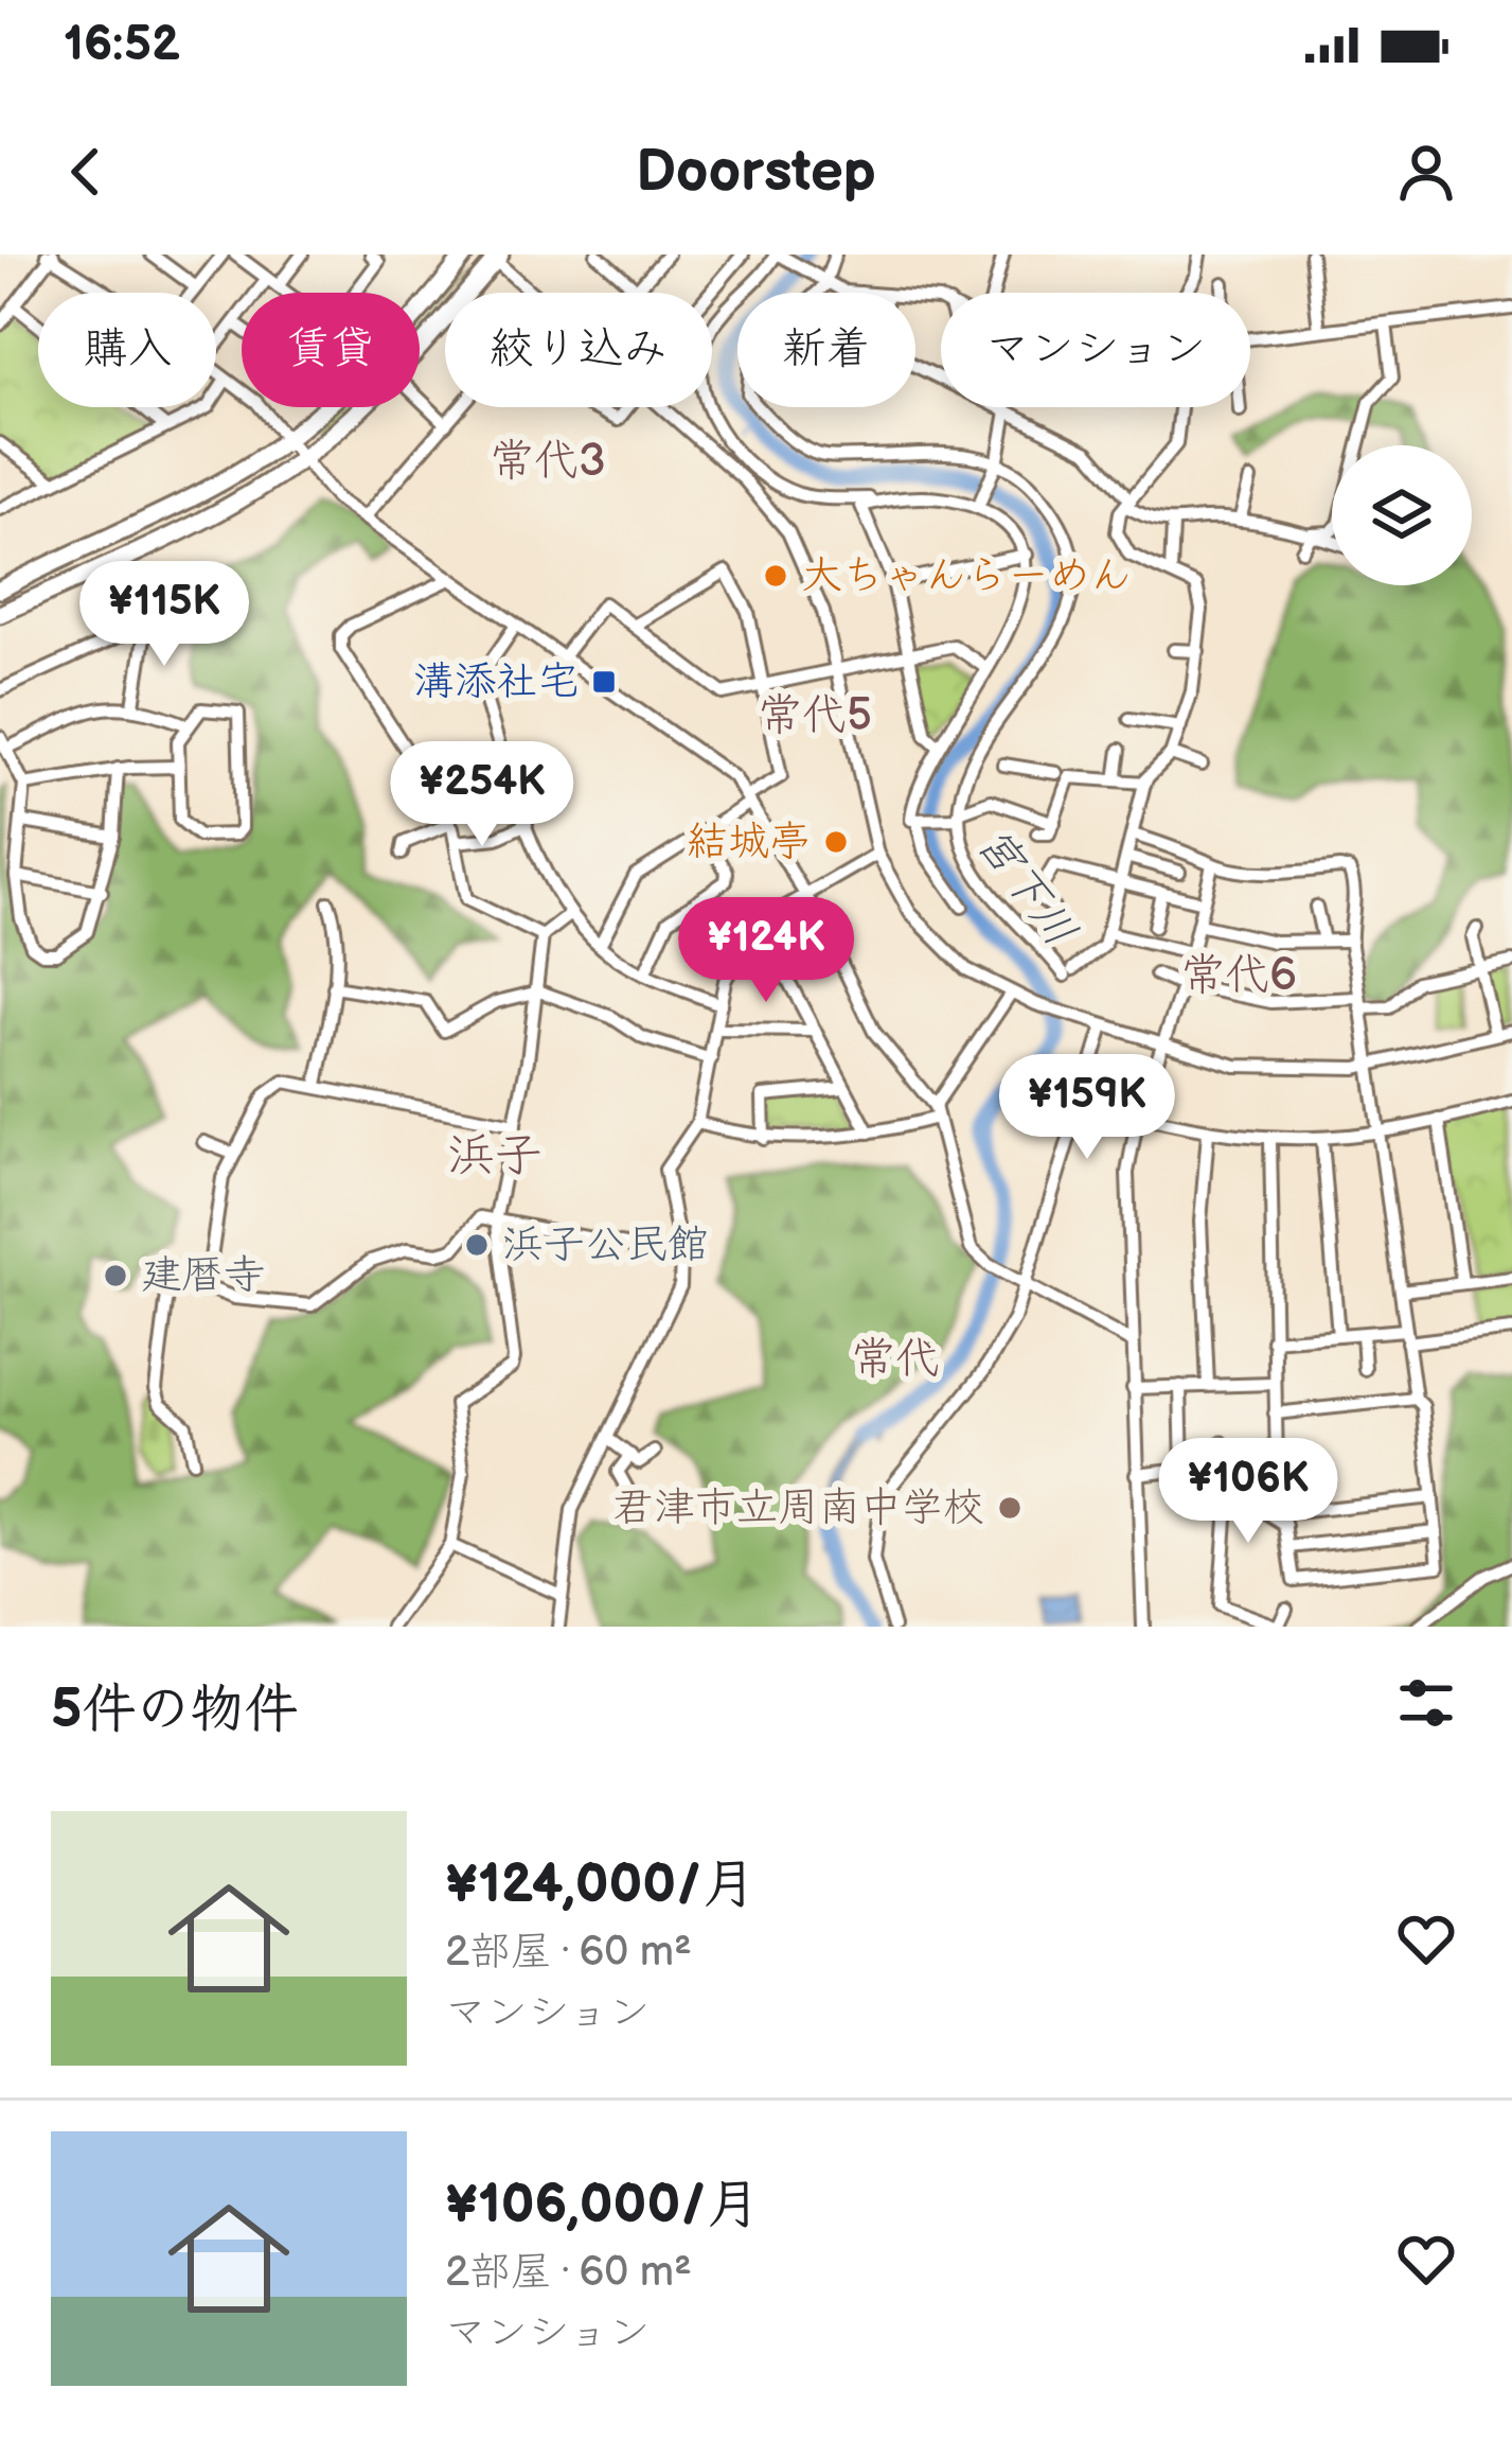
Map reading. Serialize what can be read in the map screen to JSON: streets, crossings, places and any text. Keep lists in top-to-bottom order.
{
  "districts": [
    "常代3",
    "常代5",
    "常代6",
    "浜子",
    "常代"
  ],
  "water": ["宮下川"],
  "places": {
    "other": [
      "大ちゃんらーめん",
      "結城亭",
      "浜子公民館",
      "建暦寺",
      "君津市立周南中学校"
    ],
    "transit": ["溝添社宅"]
  },
  "page": {
    "status": "16:52",
    "header": "Doorstep",
    "chip": [
      "購入",
      "賃貸",
      "絞り込み",
      "新着",
      "マンション"
    ],
    "price": [
      "¥115K",
      "¥254K",
      "¥124K",
      "¥159K",
      "¥106K"
    ],
    "heading": "5件の物件",
    "list": [
      {
        "name": "¥124,000/月",
        "note": "2部屋 · 60 m² · マンション"
      },
      {
        "name": "¥106,000/月",
        "note": "2部屋 · 60 m² · マンション"
      }
    ]
  }
}
